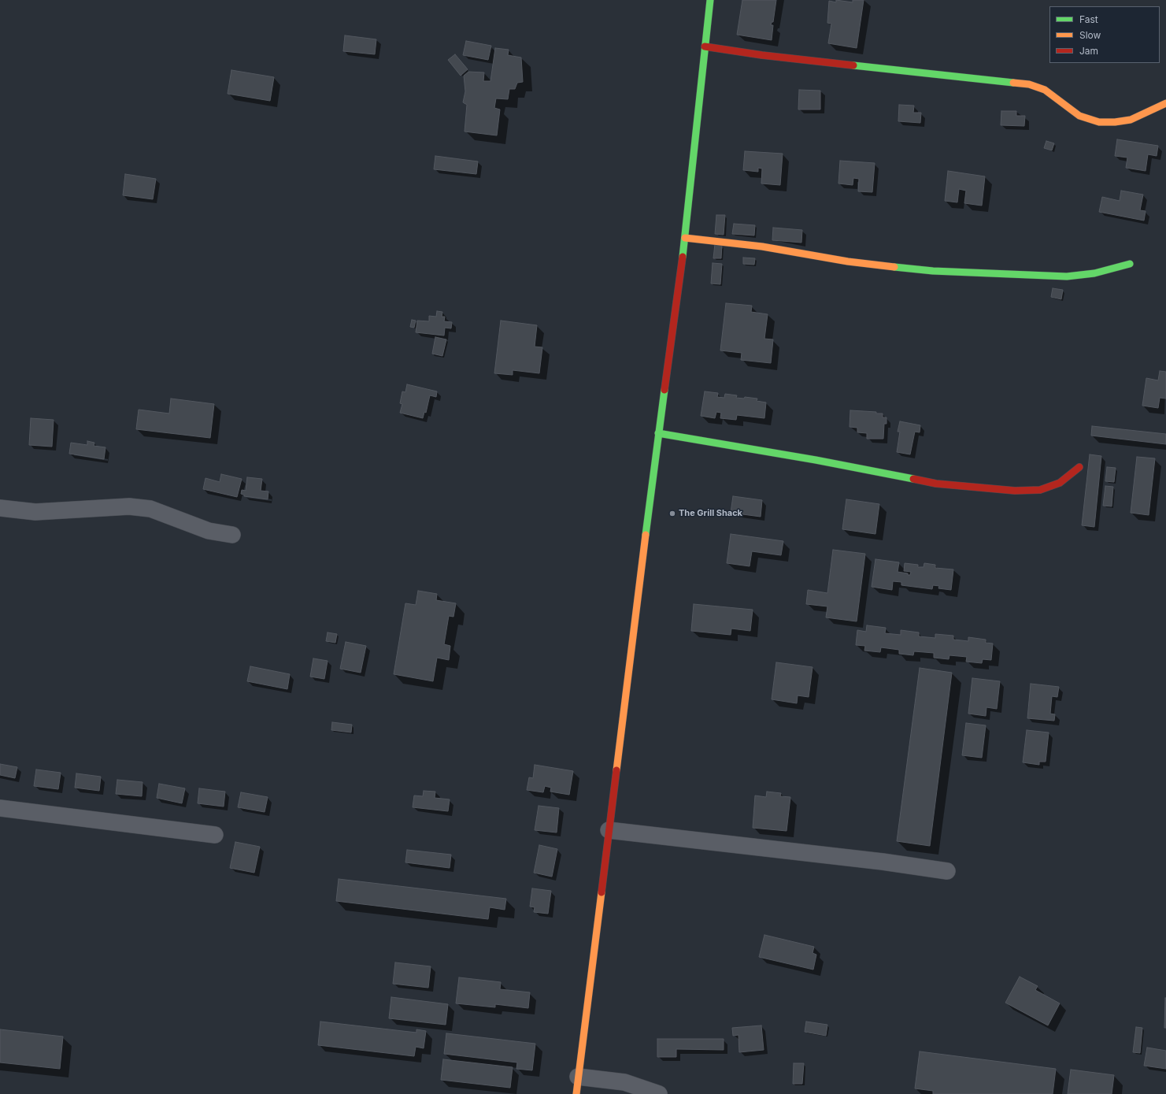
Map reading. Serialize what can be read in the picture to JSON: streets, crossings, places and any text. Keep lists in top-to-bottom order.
{
  "places": ["The Grill Shack"],
  "legend": ["Fast", "Slow", "Jam"]
}
